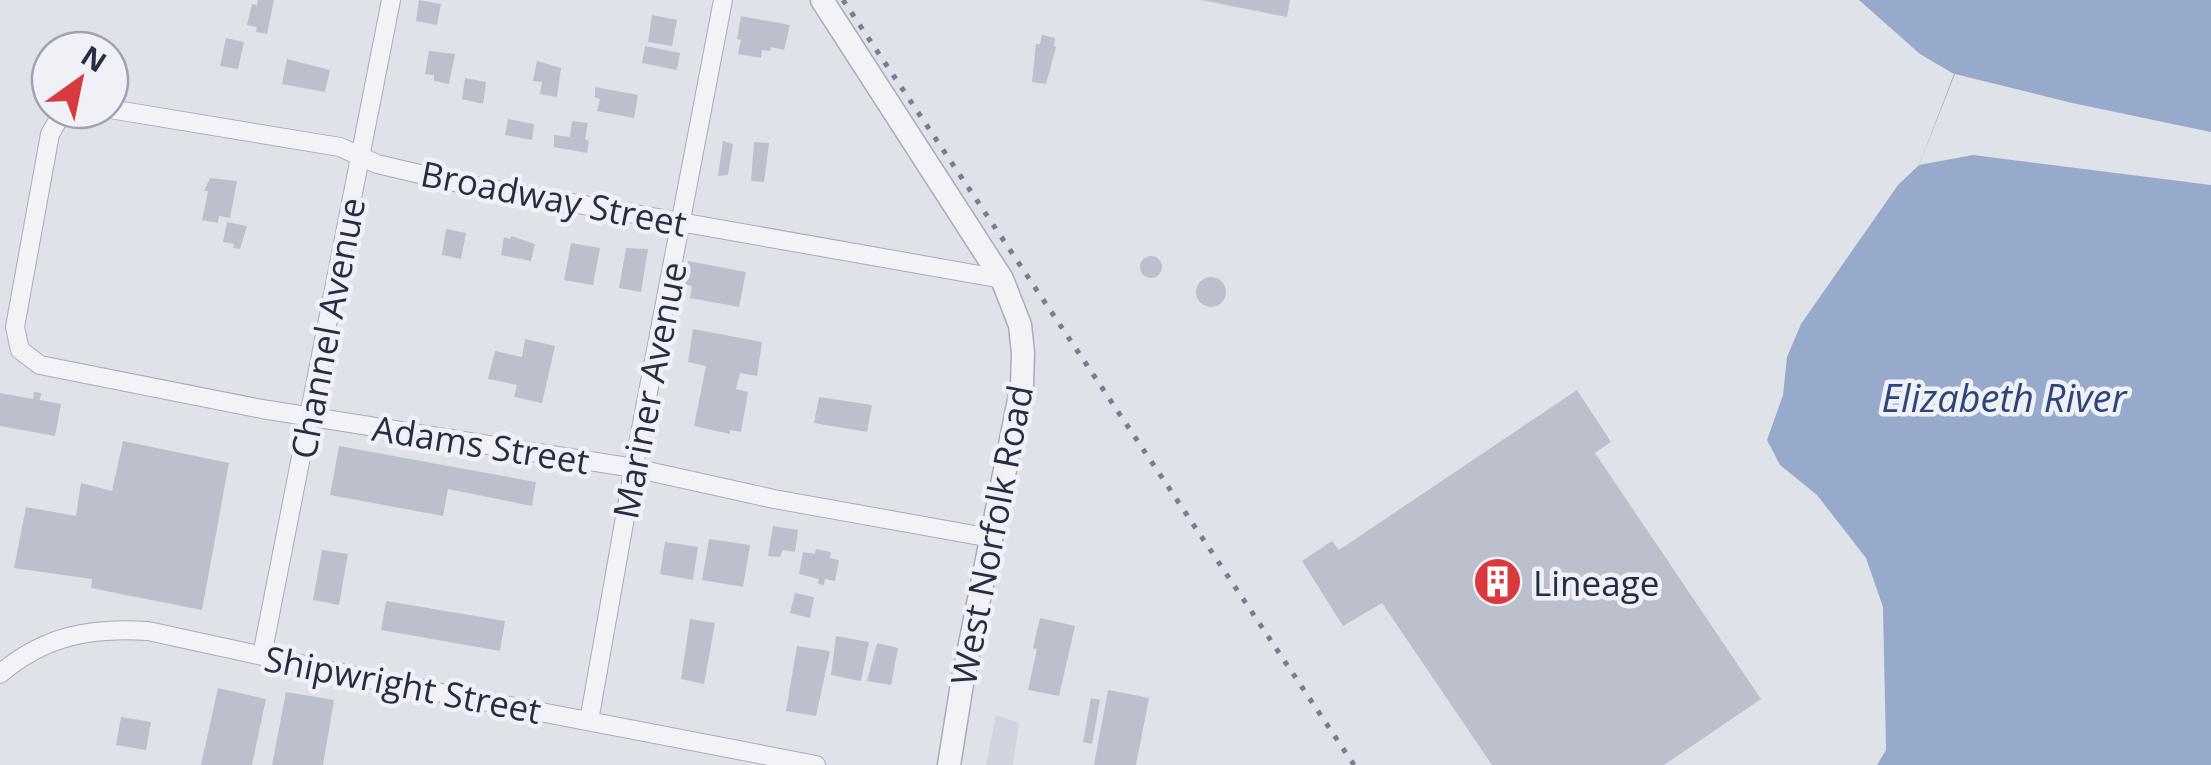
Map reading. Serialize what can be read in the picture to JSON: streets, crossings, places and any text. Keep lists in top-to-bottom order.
{
  "streets": {
    "street": [
      "Broadway Street",
      "Channel Avenue",
      "Mariner Avenue",
      "Adams Street",
      "West Norfolk Road",
      "Shipwright Street"
    ]
  },
  "crossings": [
    ["Broadway Street", "Channel Avenue"],
    ["Broadway Street", "Mariner Avenue"],
    ["Broadway Street", "West Norfolk Road"],
    ["Channel Avenue", "Adams Street"],
    ["Channel Avenue", "Shipwright Street"],
    ["Mariner Avenue", "Adams Street"],
    ["Mariner Avenue", "Shipwright Street"],
    ["Adams Street", "West Norfolk Road"]
  ],
  "water": ["Elizabeth River"],
  "places": {
    "building": ["Lineage"]
  },
  "north": "top right"
}
